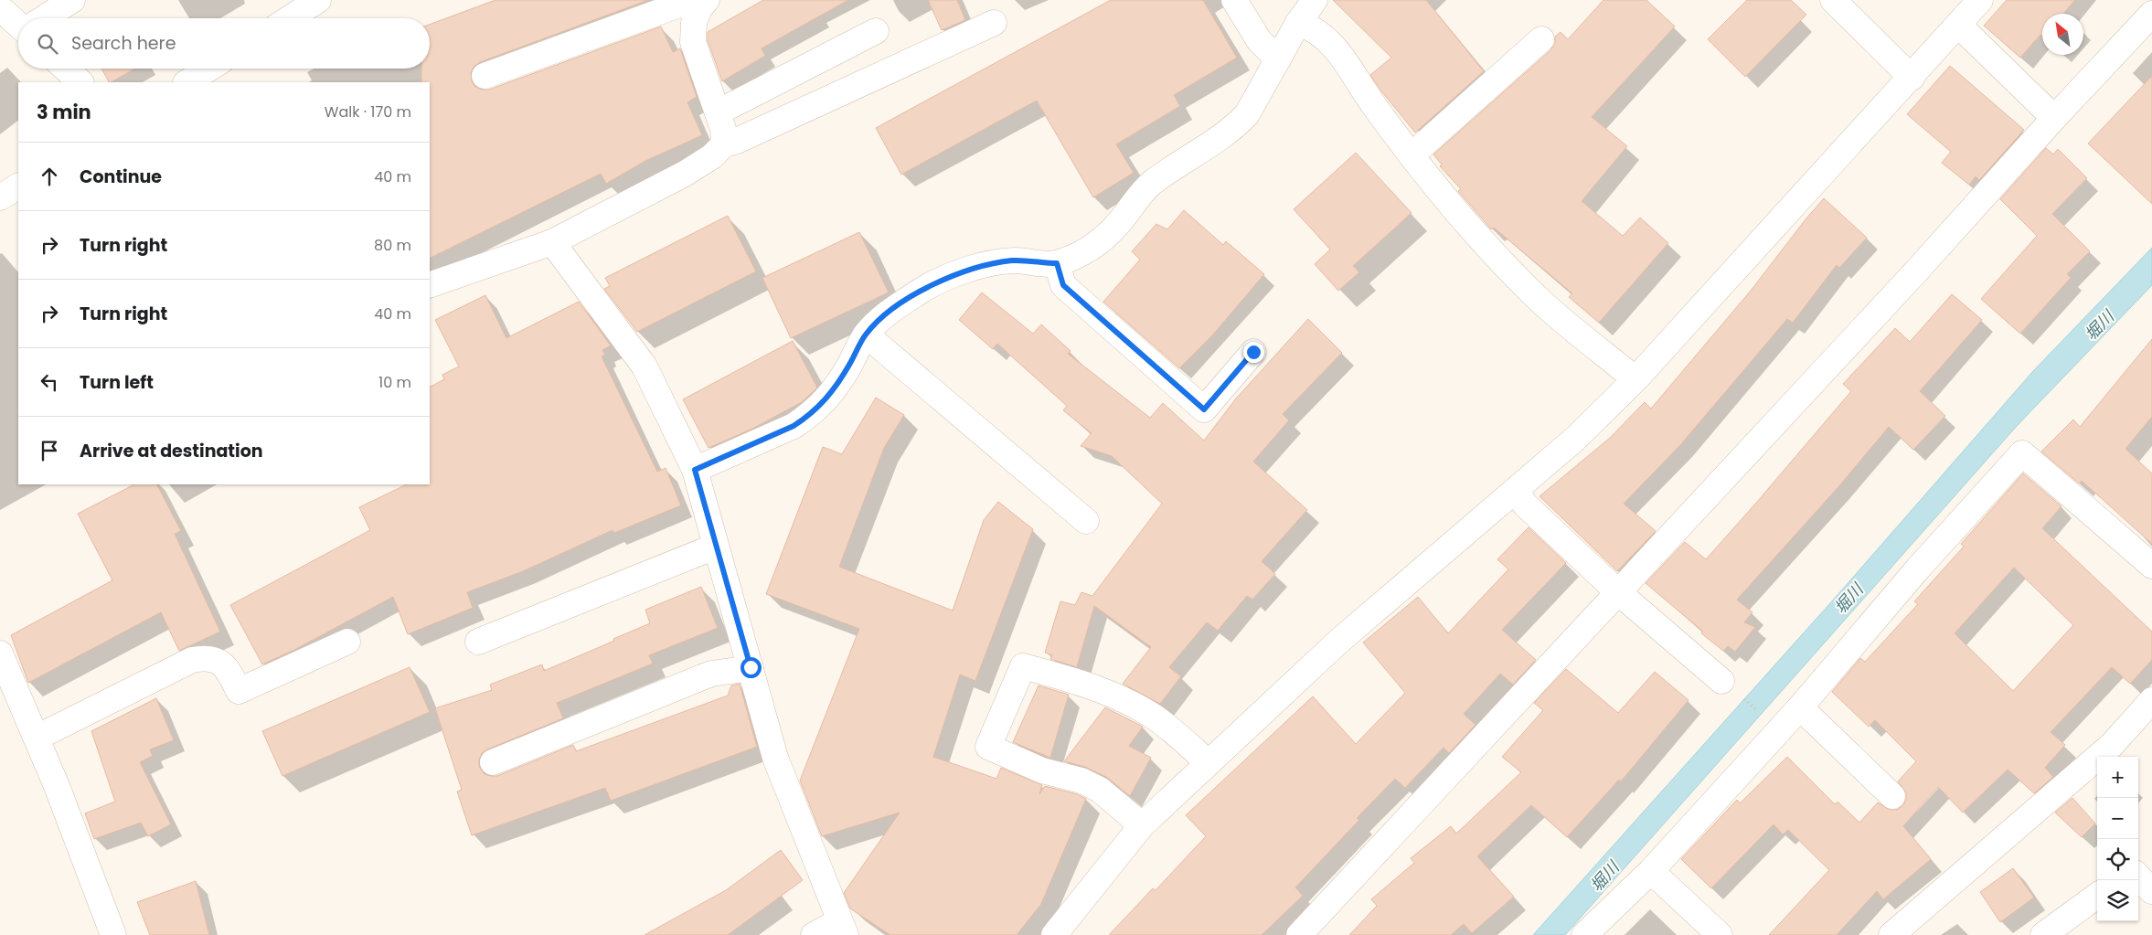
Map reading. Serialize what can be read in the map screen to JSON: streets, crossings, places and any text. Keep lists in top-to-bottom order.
{
  "water": ["堀川"],
  "north": "top left",
  "page": {
    "search": "Search here",
    "heading": ["3 min", "Walk · 170 m"],
    "list": [
      ["Continue", "40 m"],
      ["Turn right", "80 m"],
      ["Turn right", "40 m"],
      ["Turn left", "10 m"],
      "Arrive at destination"
    ],
    "map_buttons": ["+", "−"]
  }
}
